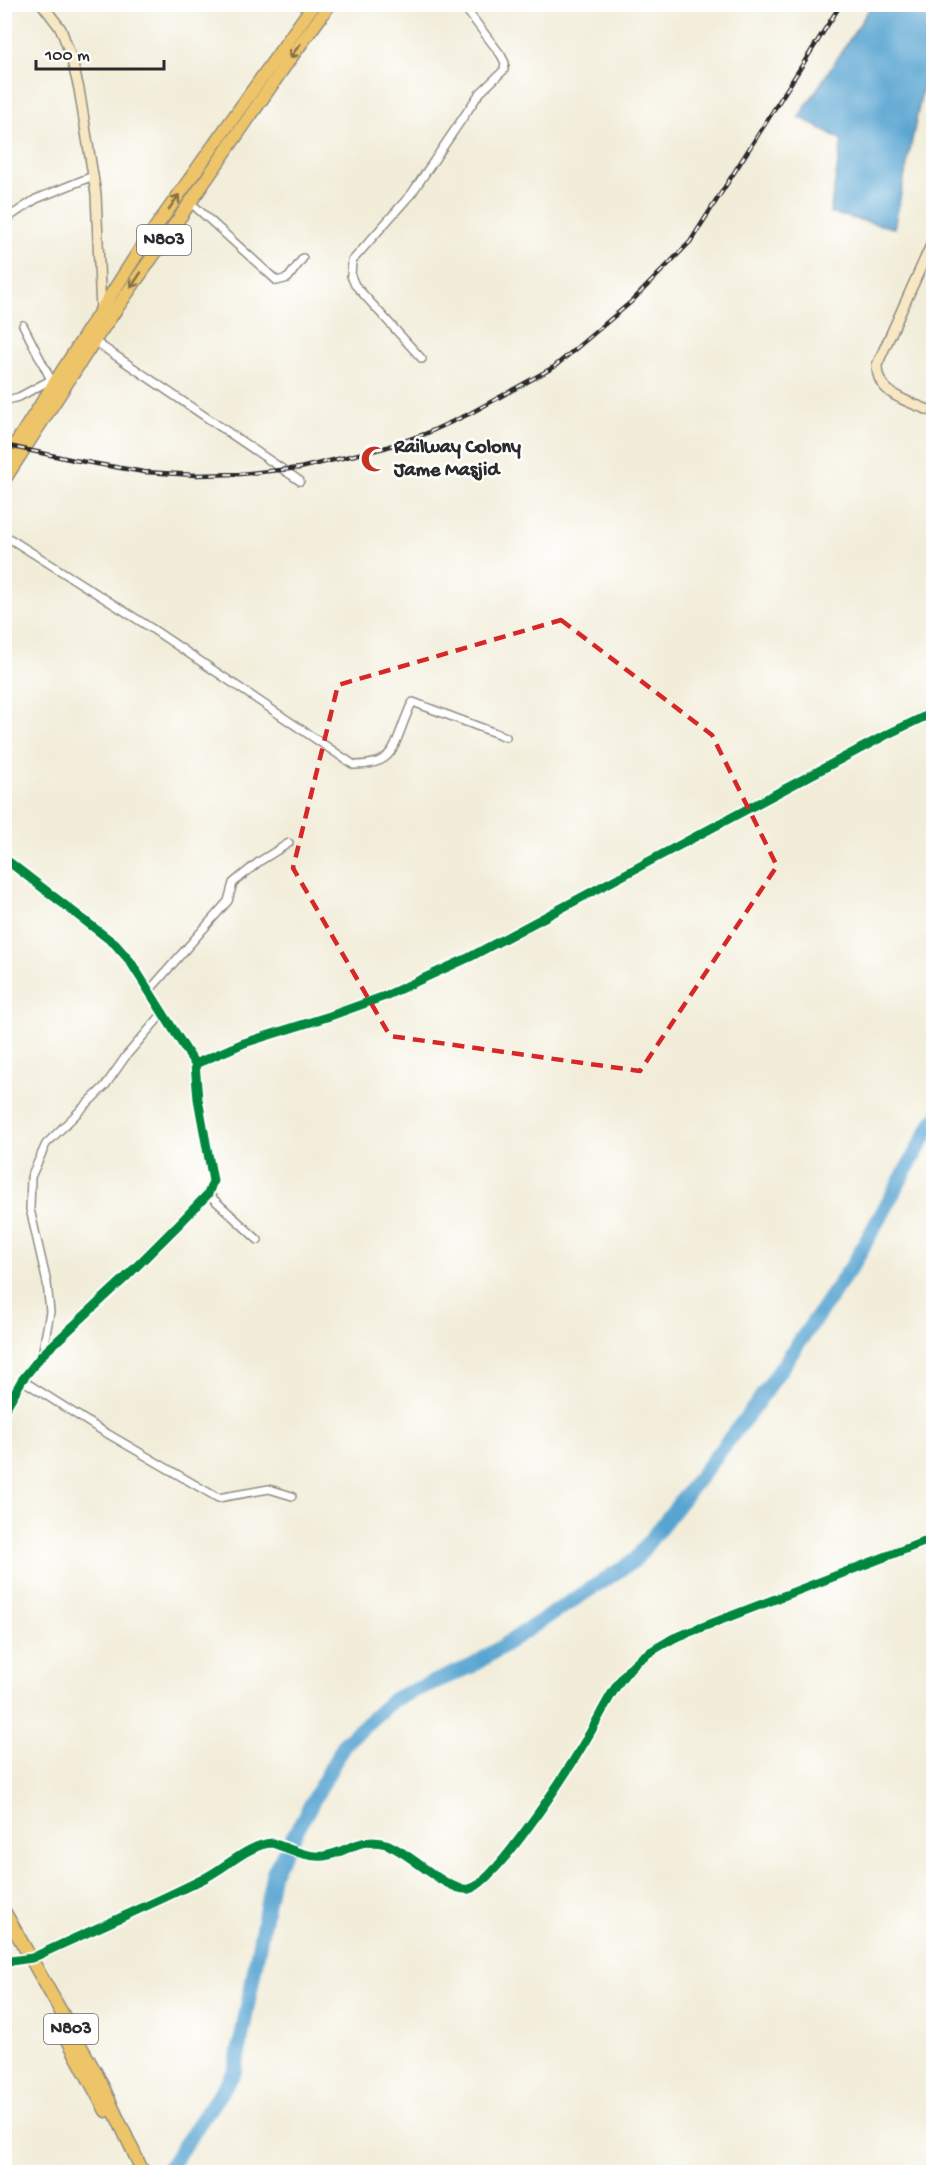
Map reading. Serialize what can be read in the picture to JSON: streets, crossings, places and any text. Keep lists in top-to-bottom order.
{
  "streets": {
    "highway": ["N803"]
  },
  "places": {
    "mosque": ["Railway Colony Jame Masjid"]
  },
  "scale_bar": "100 m"
}
